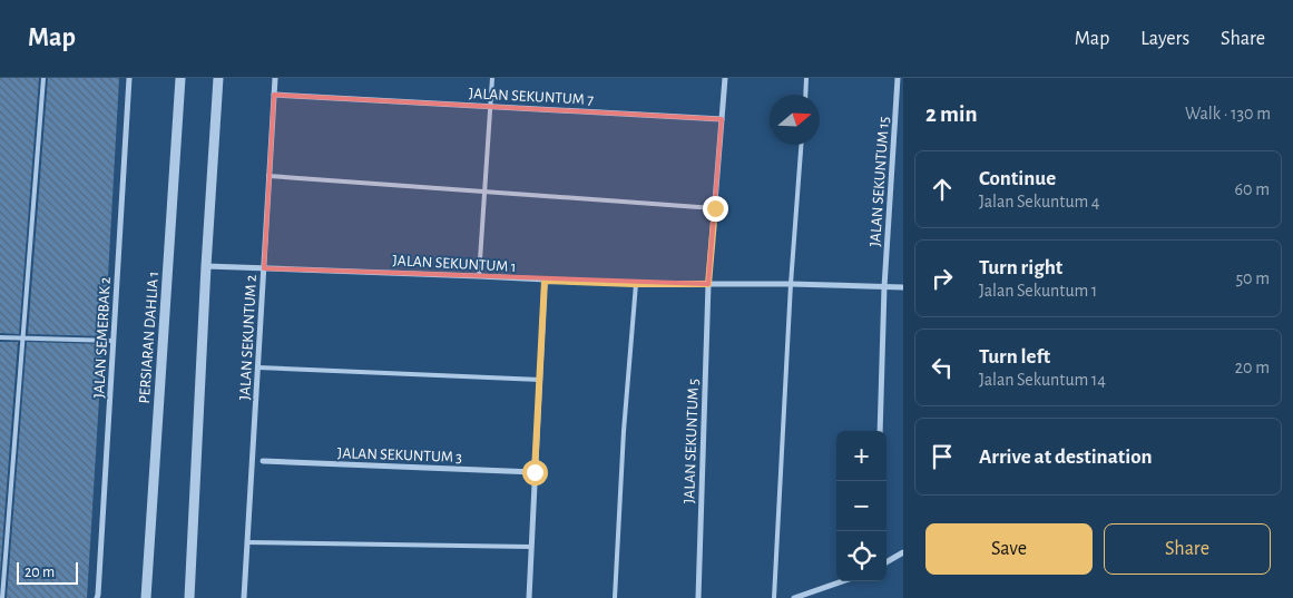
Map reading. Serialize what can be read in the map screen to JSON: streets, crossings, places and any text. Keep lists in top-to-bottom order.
{
  "streets": {
    "street": [
      "JALAN SEKUNTUM 7",
      "JALAN SEKUNTUM 15",
      "JALAN SEKUNTUM 1",
      "JALAN SEMERBAK 2",
      "PERSIARAN DAHLIA 1",
      "JALAN SEKUNTUM 2",
      "JALAN SEKUNTUM 5",
      "JALAN SEKUNTUM 3"
    ]
  },
  "crossings": [
    ["JALAN SEKUNTUM 7", "JALAN SEKUNTUM 2"],
    ["JALAN SEKUNTUM 7", "JALAN SEKUNTUM 5"],
    ["JALAN SEKUNTUM 15", "JALAN SEKUNTUM 1"],
    ["JALAN SEKUNTUM 1", "JALAN SEKUNTUM 2"],
    ["JALAN SEKUNTUM 1", "JALAN SEKUNTUM 5"]
  ],
  "scale_bar": "20 m",
  "north": "right",
  "page": {
    "header": "Map",
    "nav": ["Map", "Layers", "Share"],
    "heading": ["2 min", "Walk · 130 m"],
    "list": [
      ["Continue", "Jalan Sekuntum 4", "60 m"],
      ["Turn right", "Jalan Sekuntum 1", "50 m"],
      ["Turn left", "Jalan Sekuntum 14", "20 m"],
      "Arrive at destination"
    ],
    "map_buttons": ["+", "−"],
    "buttons": ["Save", "Share"],
    "scale": "20 m"
  }
}
